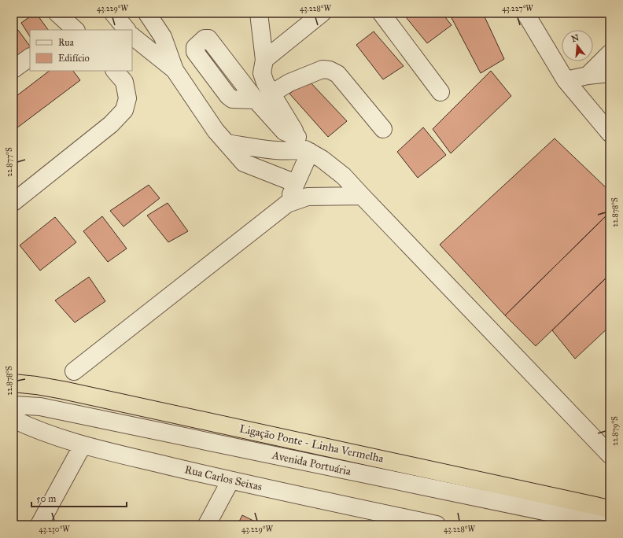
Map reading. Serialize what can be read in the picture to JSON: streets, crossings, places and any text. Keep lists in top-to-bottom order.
{
  "streets": {
    "highway": ["Ligação Ponte - Linha Vermelha"],
    "street": ["Avenida Portuária", "Rua Carlos Seixas"]
  },
  "legend": ["Rua", "Edifício"],
  "scale_bar": "50 m",
  "north": "top",
  "coordinates": [
    "43.229°W",
    "43.228°W",
    "43.227°W",
    "22.877°S",
    "22.878°S",
    "22.879°S",
    "43.230°W"
  ]
}
